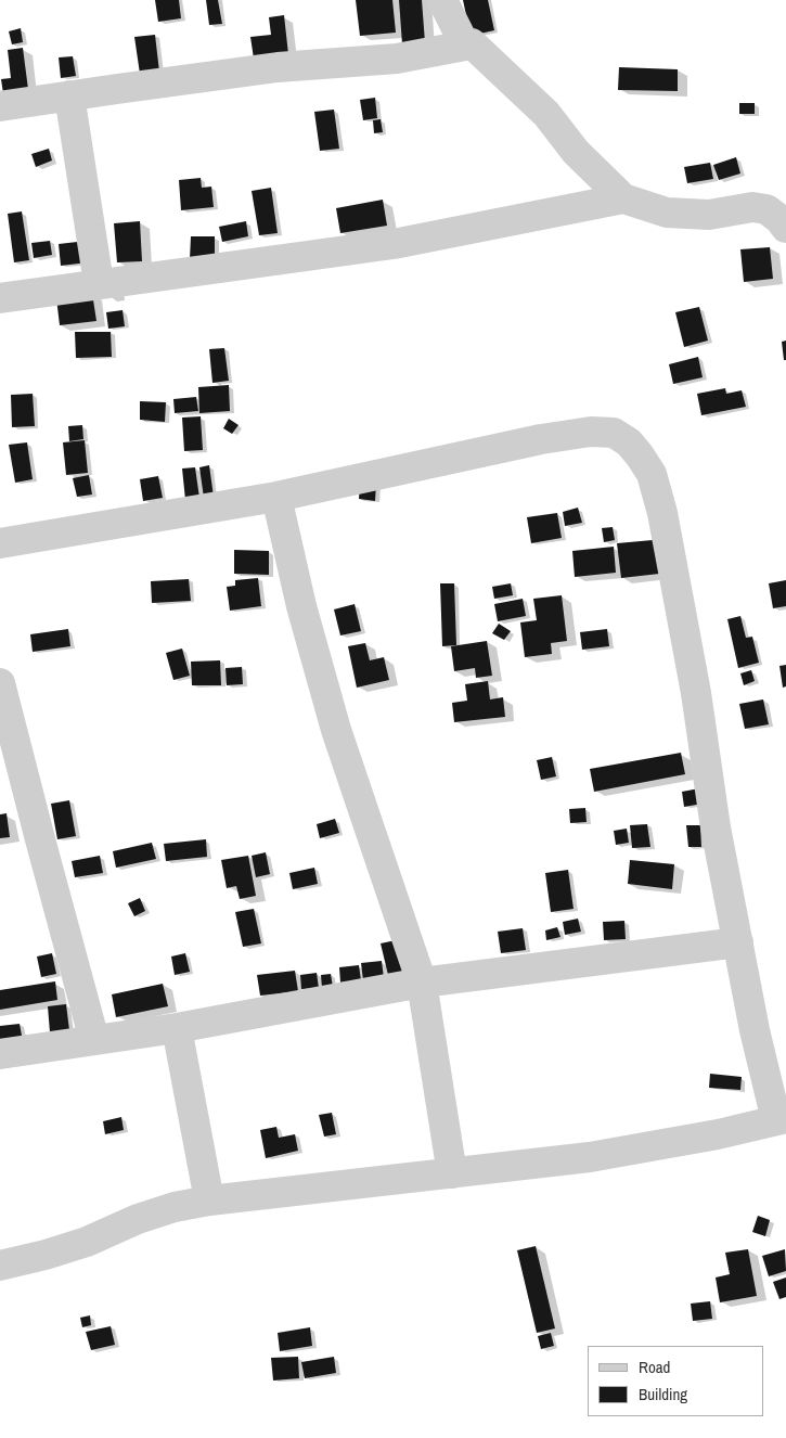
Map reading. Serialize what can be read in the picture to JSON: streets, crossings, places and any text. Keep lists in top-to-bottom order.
{
  "legend": ["Road", "Building"]
}
